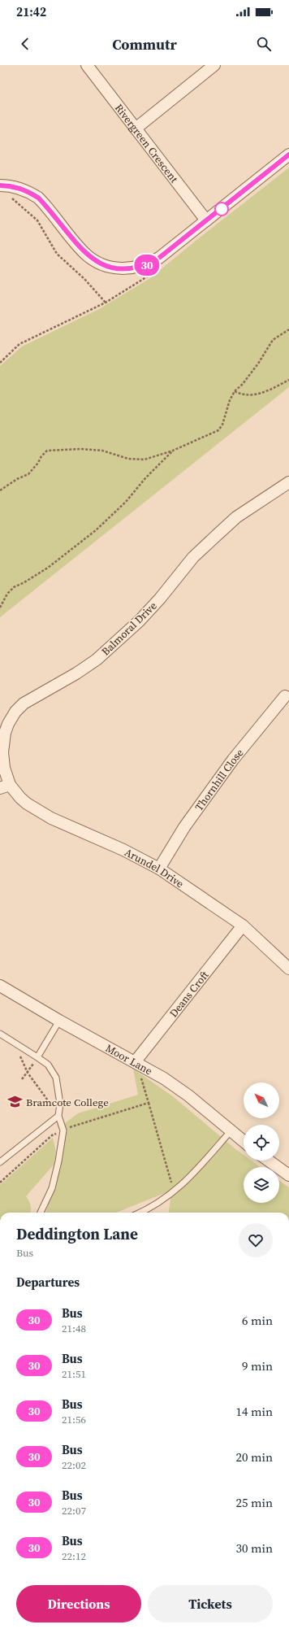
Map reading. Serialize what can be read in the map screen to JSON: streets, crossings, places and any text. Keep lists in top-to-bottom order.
{
  "streets": {
    "street": [
      "Rivergreen Crescent",
      "Balmoral Drive",
      "Thornhill Close",
      "Arundel Drive",
      "Deans Croft",
      "Moor Lane"
    ]
  },
  "crossings": [
    ["Balmoral Drive", "Arundel Drive"],
    ["Thornhill Close", "Arundel Drive"],
    ["Arundel Drive", "Deans Croft"],
    ["Deans Croft", "Moor Lane"]
  ],
  "places": {
    "school or university": ["Bramcote College"]
  },
  "lines": ["bus line 30"],
  "north": "top left",
  "page": {
    "status": "21:42",
    "header": "Commutr",
    "on_map": "30",
    "heading": [
      ["Deddington Lane", "Bus"],
      "Departures"
    ],
    "list": [
      {
        "mark": "30",
        "name": "Bus",
        "note": "21:48",
        "value": "6 min"
      },
      {
        "mark": "30",
        "name": "Bus",
        "note": "21:51",
        "value": "9 min"
      },
      {
        "mark": "30",
        "name": "Bus",
        "note": "21:56",
        "value": "14 min"
      },
      {
        "mark": "30",
        "name": "Bus",
        "note": "22:02",
        "value": "20 min"
      },
      {
        "mark": "30",
        "name": "Bus",
        "note": "22:07",
        "value": "25 min"
      },
      {
        "mark": "30",
        "name": "Bus",
        "note": "22:12",
        "value": "30 min"
      }
    ],
    "buttons": ["Directions", "Tickets"]
  }
}
